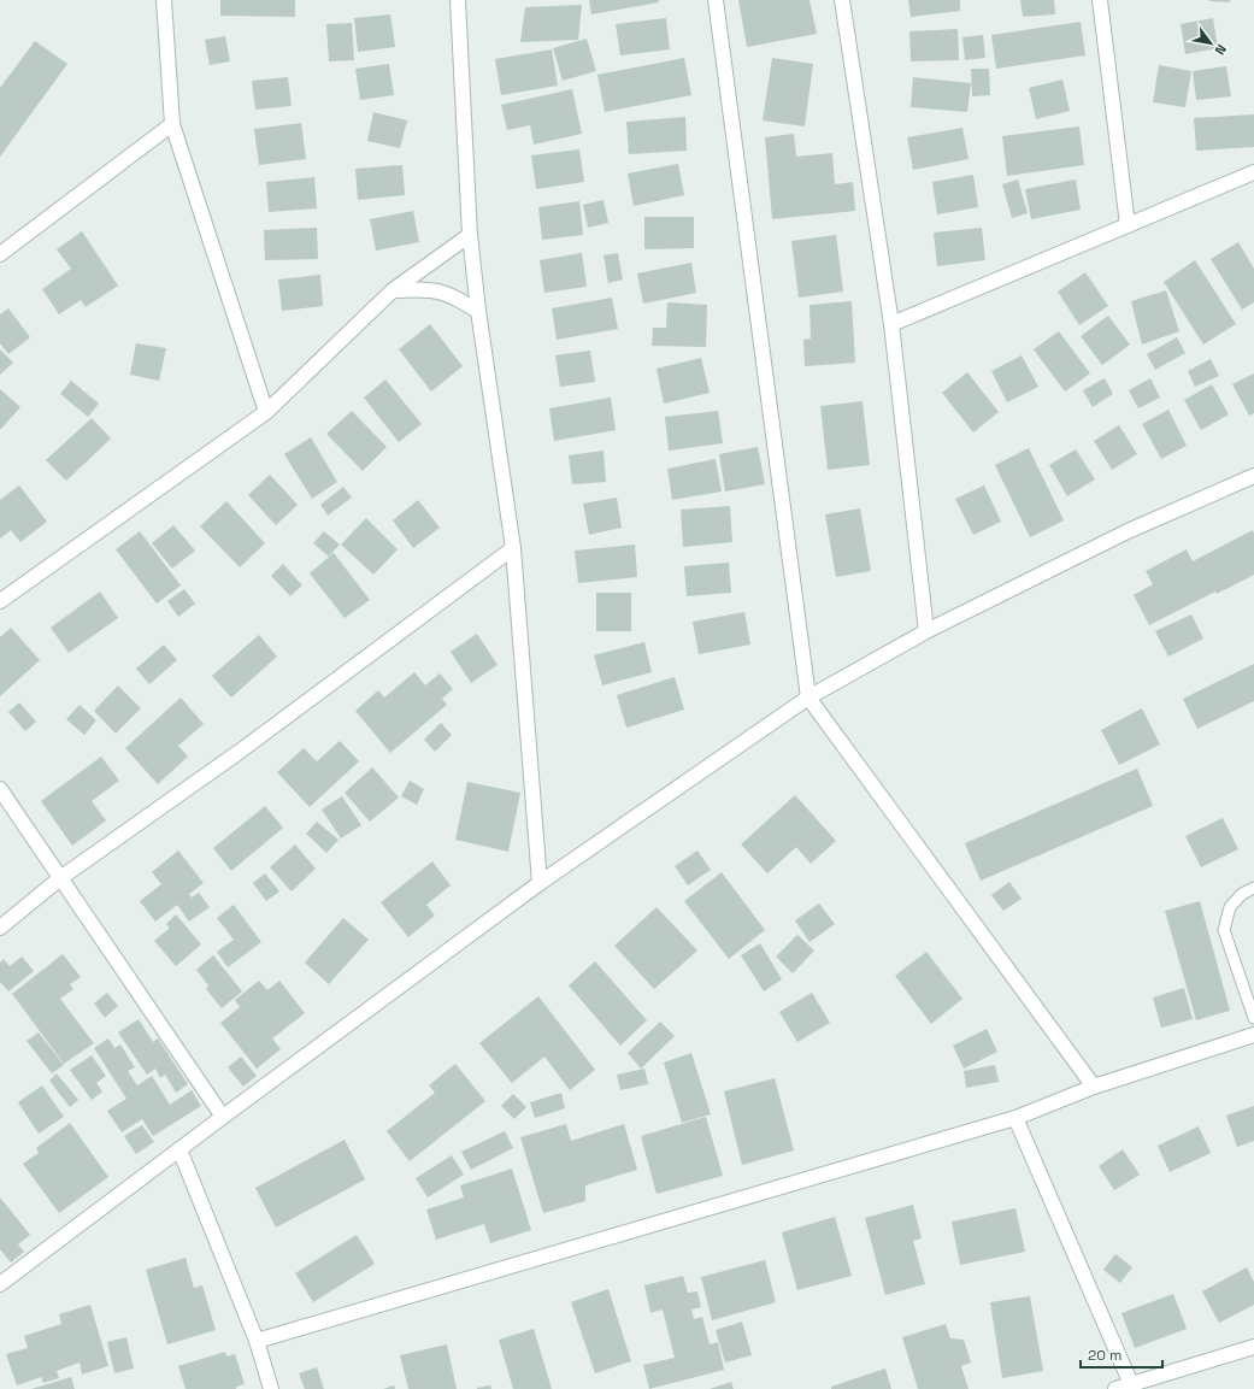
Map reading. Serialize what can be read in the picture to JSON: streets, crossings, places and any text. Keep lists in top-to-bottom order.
{
  "scale_bar": "20 m",
  "north": "bottom right"
}
